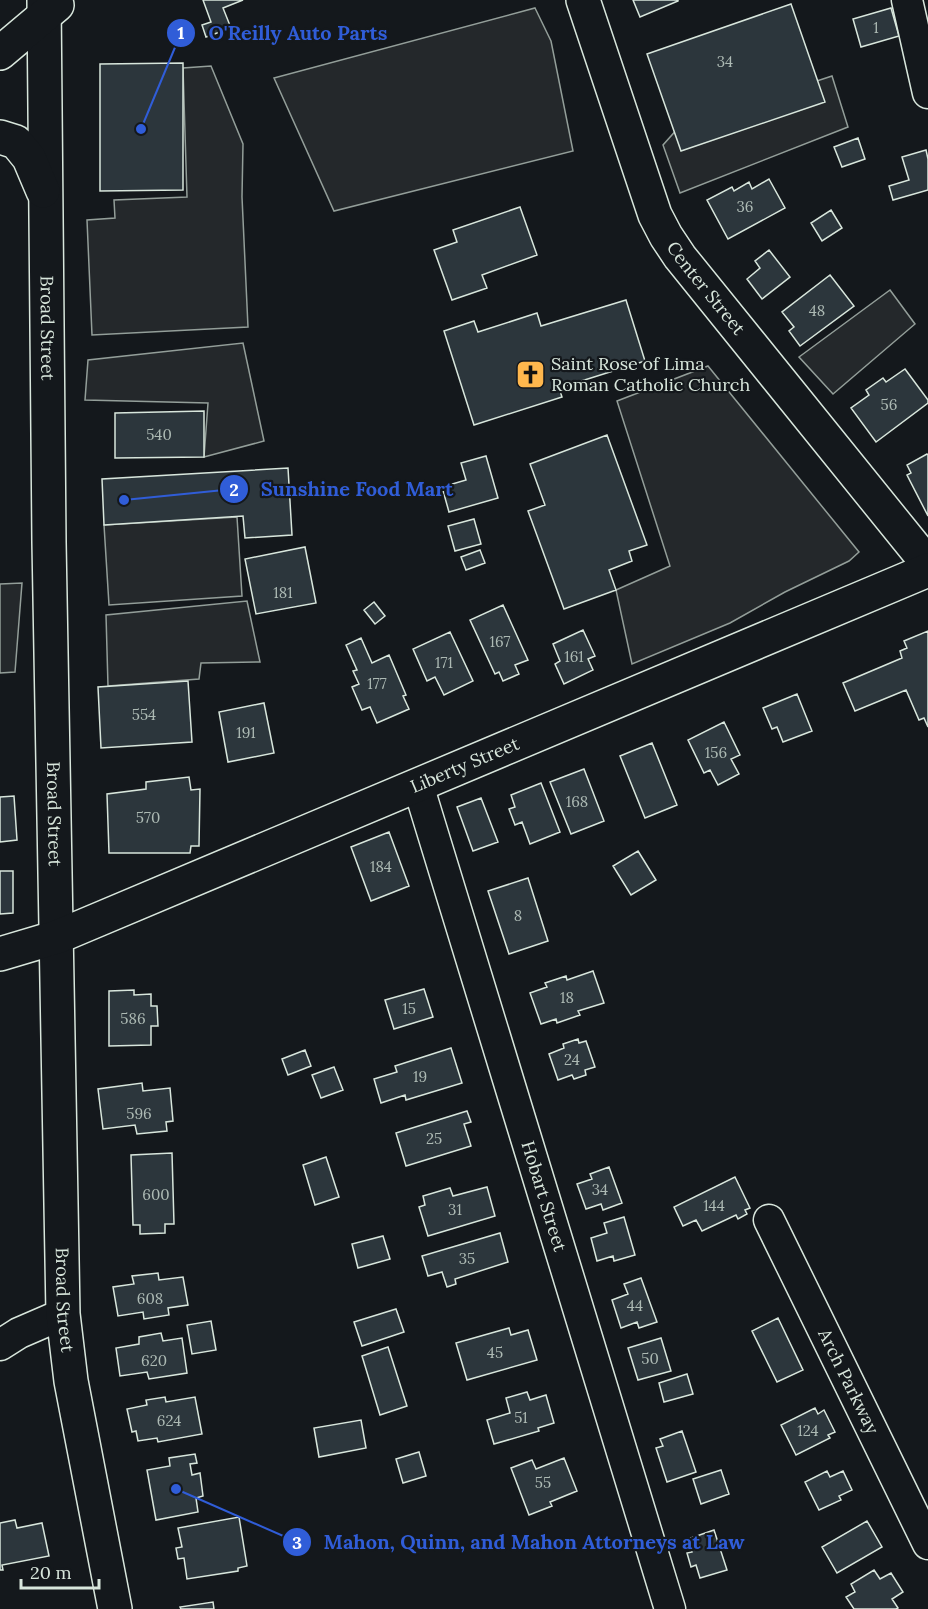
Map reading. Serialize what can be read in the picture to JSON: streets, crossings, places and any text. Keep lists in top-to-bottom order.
{
  "streets": {
    "main road": ["Center Street", "Broad Street", "Liberty Street"],
    "street": ["Hobart Street", "Arch Parkway"]
  },
  "crossings": [
    ["Broad Street", "Liberty Street"],
    ["Liberty Street", "Hobart Street"]
  ],
  "places": {
    "other": ["O'Reilly Auto Parts", "Sunshine Food Mart", "Mahon, Quinn, and Mahon Attorneys at Law"],
    "church": ["Saint Rose of Lima Roman Catholic Church"]
  },
  "house_numbers": [
    "1",
    "34",
    "36",
    "48",
    "56",
    "540",
    "181",
    "167",
    "161",
    "171",
    "177",
    "554",
    "191",
    "156",
    "168",
    "570",
    "184",
    "8",
    "18",
    "15",
    "586",
    "24",
    "19",
    "596",
    "25",
    "34",
    "600",
    "144",
    "31",
    "35",
    "608",
    "44",
    "45",
    "50",
    "620",
    "51",
    "624",
    "124",
    "55"
  ],
  "scale_bar": "20 m"
}
